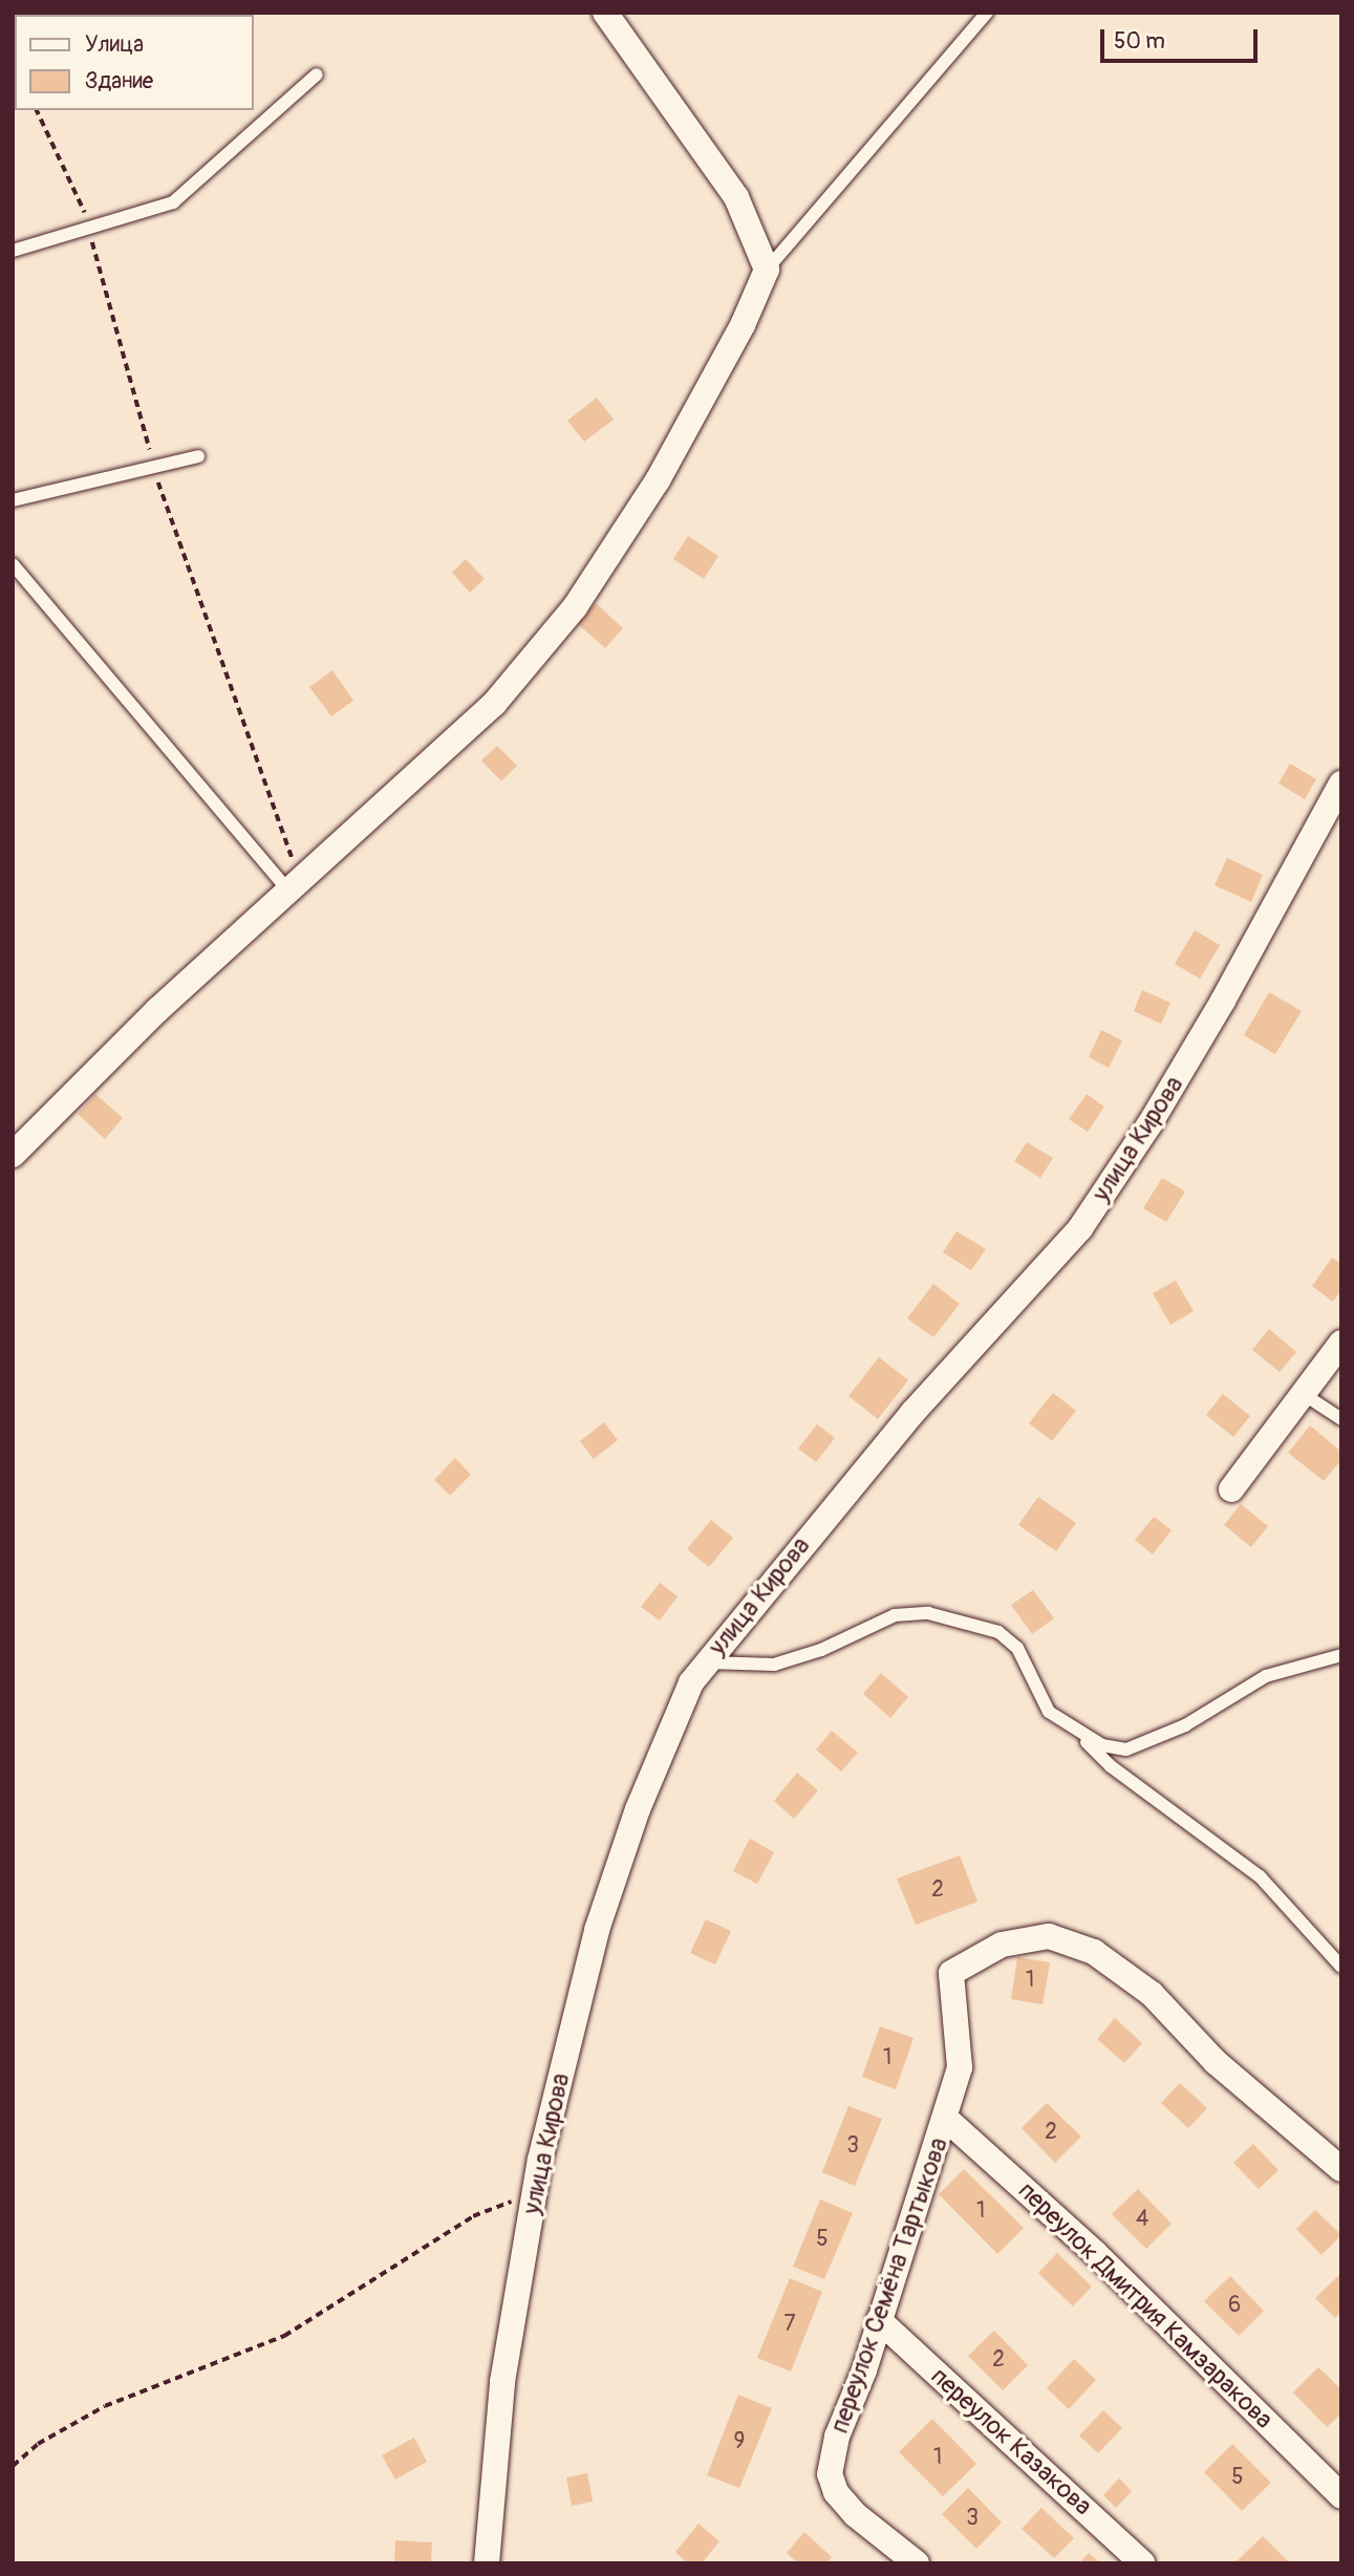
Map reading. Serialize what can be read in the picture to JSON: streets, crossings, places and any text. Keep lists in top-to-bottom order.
{
  "streets": {
    "street": [
      "улица Кирова",
      "переулок Семёна Тартыкова",
      "переулок Дмитрия Камзаракова",
      "переулок Казакова"
    ]
  },
  "crossings": [
    ["переулок Семёна Тартыкова", "переулок Дмитрия Камзаракова"],
    ["переулок Семёна Тартыкова", "переулок Казакова"]
  ],
  "house_numbers": [
    "2",
    "1",
    "1",
    "2",
    "3",
    "1",
    "4",
    "5",
    "6",
    "7",
    "2",
    "9",
    "1",
    "5",
    "3"
  ],
  "legend": ["Улица", "Здание"],
  "scale_bar": "50 m"
}
